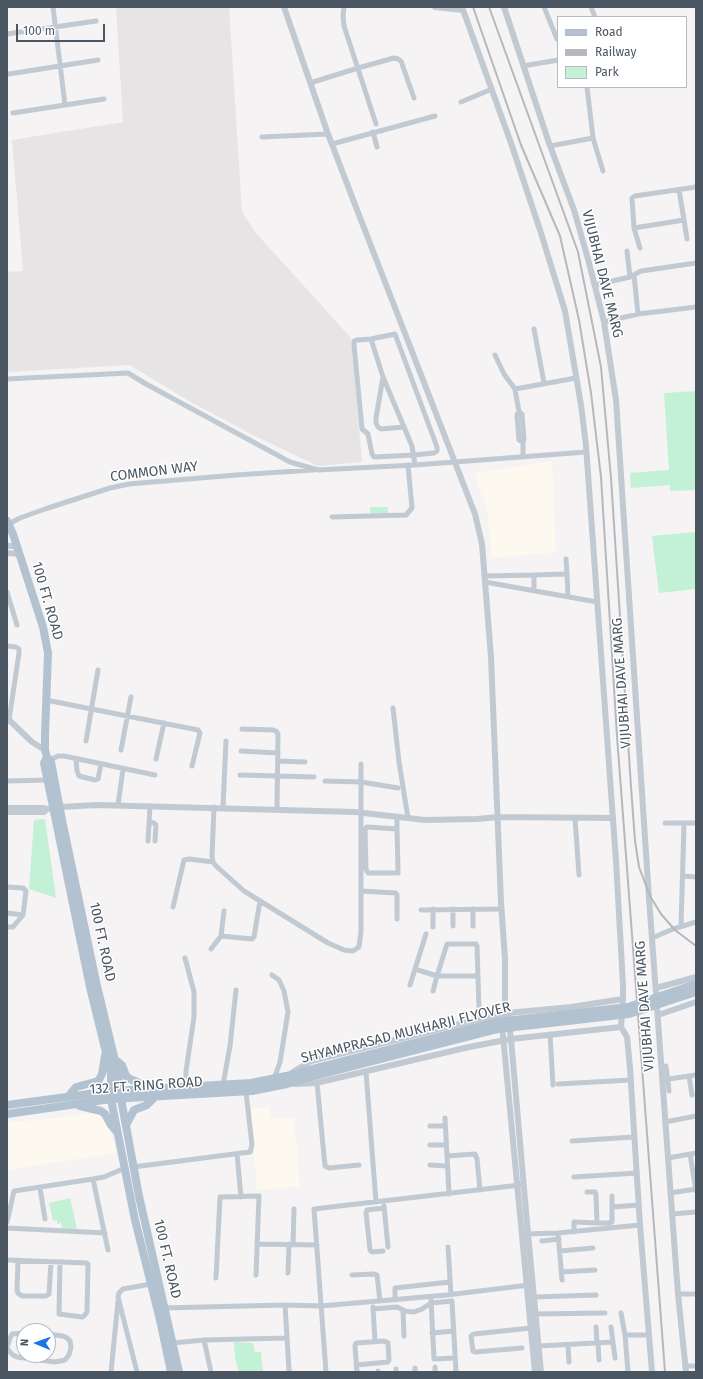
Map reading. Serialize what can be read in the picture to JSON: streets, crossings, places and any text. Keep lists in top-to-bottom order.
{
  "streets": {
    "main road": ["100 FT. ROAD", "SHYAMPRASAD MUKHARJI FLYOVER", "132 FT. RING ROAD"],
    "street": ["VIJUBHAI DAVE MARG", "COMMON WAY"]
  },
  "crossings": [
    ["COMMON WAY", "100 FT. ROAD"],
    ["100 FT. ROAD", "132 FT. RING ROAD"],
    ["SHYAMPRASAD MUKHARJI FLYOVER", "132 FT. RING ROAD"]
  ],
  "legend": ["Road", "Railway", "Park"],
  "scale_bar": "100 m",
  "north": "left"
}
